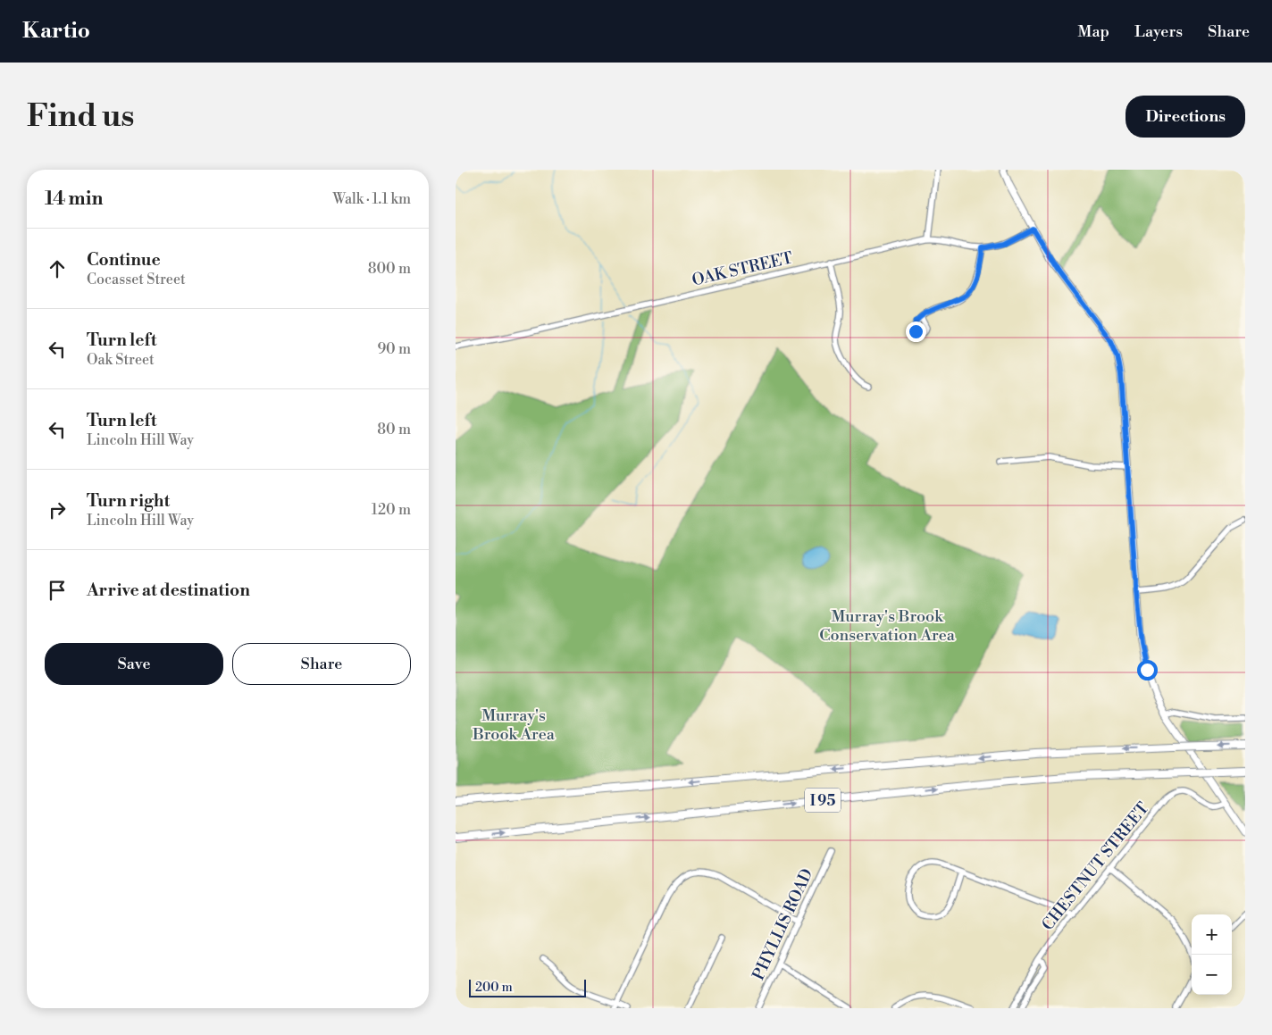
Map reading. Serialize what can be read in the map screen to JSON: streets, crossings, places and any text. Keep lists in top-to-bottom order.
{
  "streets": {
    "highway": ["I 95"],
    "street": ["OAK STREET", "CHESTNUT STREET", "PHYLLIS ROAD"]
  },
  "parks": ["Murray's Brook Conservation Area", "Murray's Brook Area"],
  "scale_bar": "200 m",
  "page": {
    "header": "Kartio",
    "nav": ["Map", "Layers", "Share"],
    "buttons": [
      "Directions",
      ["Save", "Share"]
    ],
    "title": "Find us",
    "heading": ["14 min", "Walk · 1.1 km"],
    "list": [
      ["Continue", "Cocasset Street", "800 m"],
      ["Turn left", "Oak Street", "90 m"],
      ["Turn left", "Lincoln Hill Way", "80 m"],
      ["Turn right", "Lincoln Hill Way", "120 m"],
      "Arrive at destination"
    ],
    "map_buttons": ["+", "−"],
    "scale": "200 m"
  }
}
